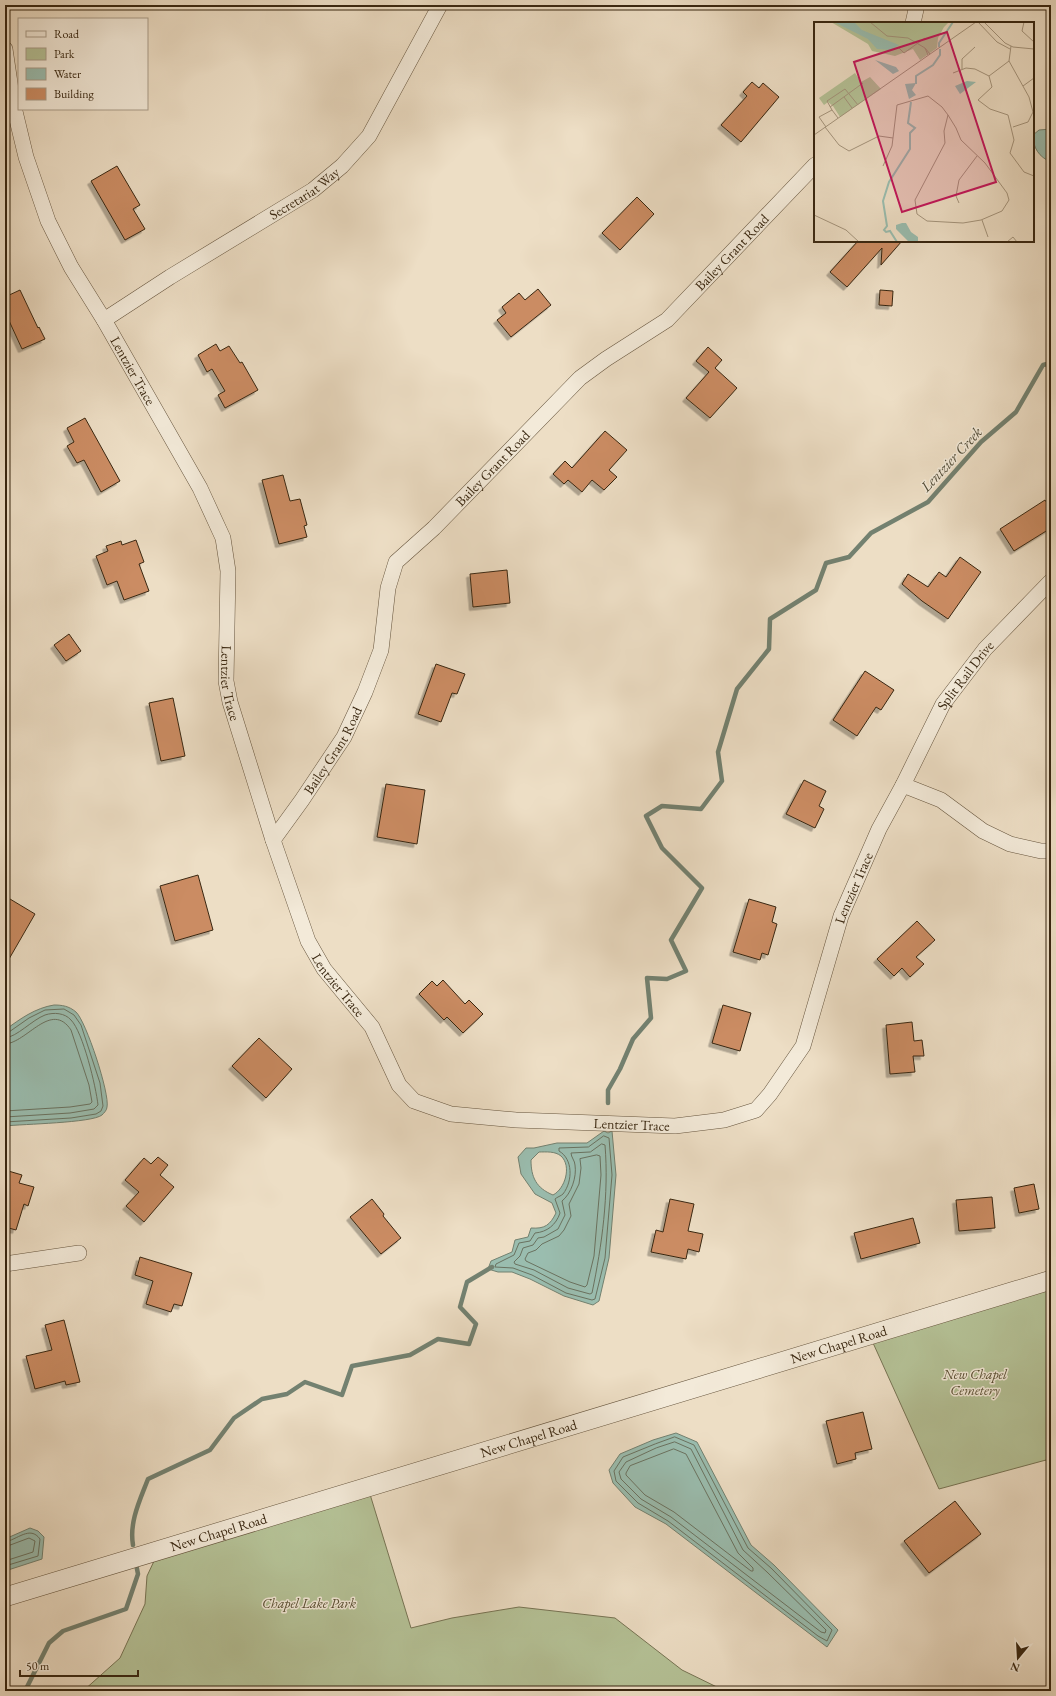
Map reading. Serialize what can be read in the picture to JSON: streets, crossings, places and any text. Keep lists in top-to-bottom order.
{
  "streets": {
    "street": [
      "Secretariat Way",
      "Bailey Grant Road",
      "Lentzier Trace",
      "Split Rail Drive",
      "New Chapel Road"
    ]
  },
  "crossings": [
    ["Secretariat Way", "Lentzier Trace"],
    ["Bailey Grant Road", "Lentzier Trace"],
    ["Lentzier Trace", "Split Rail Drive"]
  ],
  "water": ["Lentzier Creek"],
  "parks": ["New Chapel Cemetery", "Chapel Lake Park"],
  "legend": [
    "Road",
    "Park",
    "Water",
    "Building"
  ],
  "scale_bar": "50 m",
  "north": "bottom"
}
